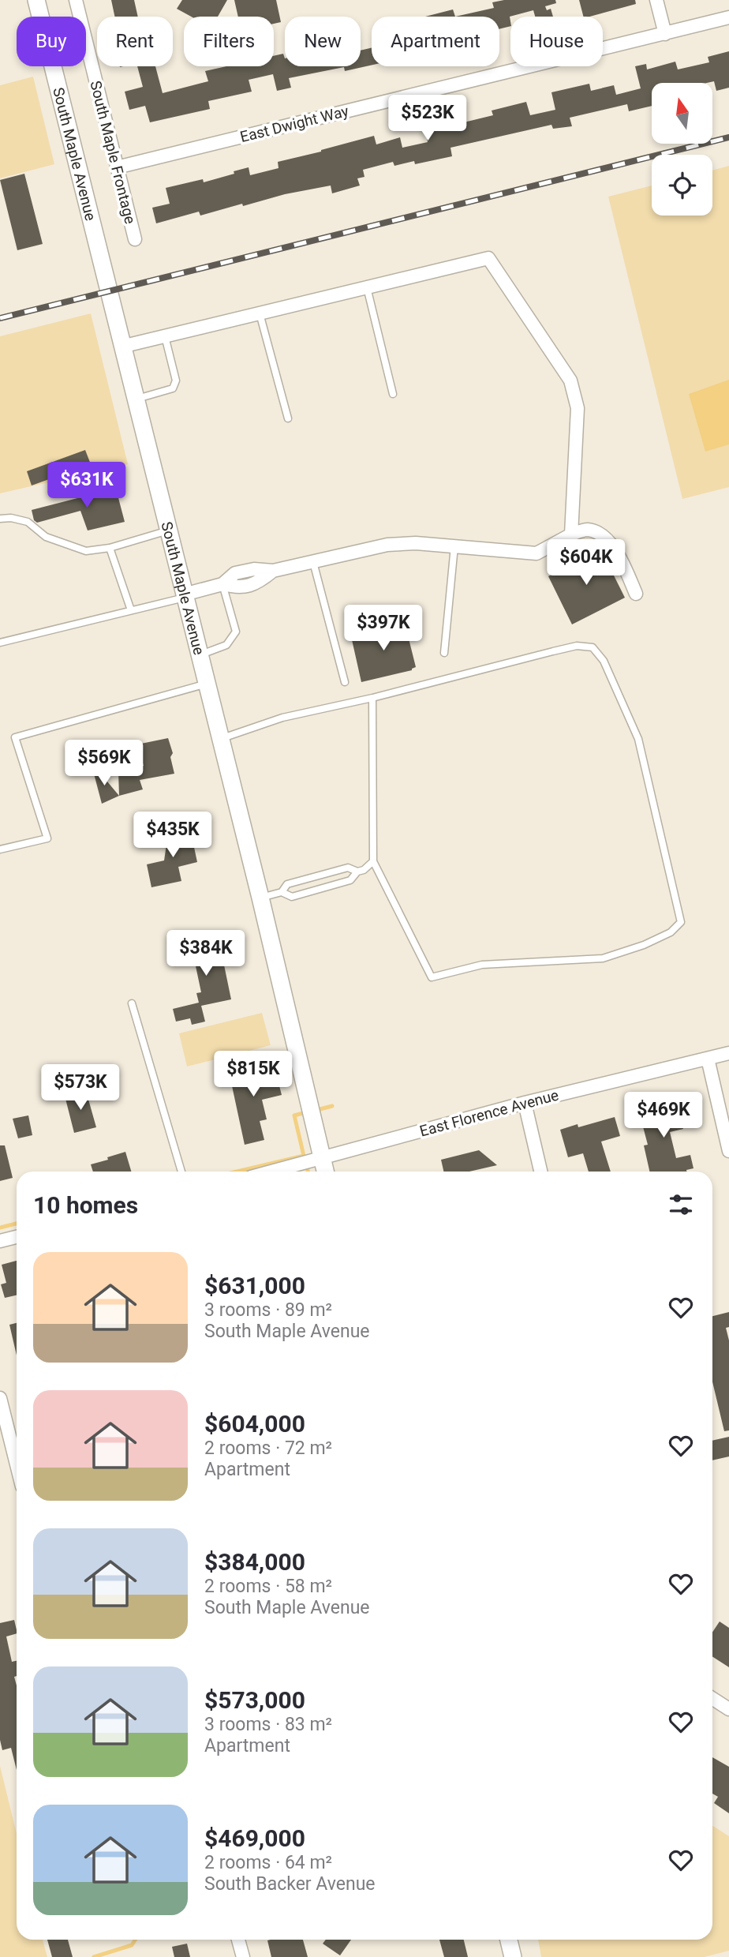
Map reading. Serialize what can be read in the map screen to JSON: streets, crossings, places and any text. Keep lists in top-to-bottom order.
{
  "streets": {
    "main road": ["South Maple Avenue"],
    "street": ["East Dwight Way", "South Maple Frontage", "East Florence Avenue"]
  },
  "crossings": [
    ["East Dwight Way", "South Maple Frontage"],
    ["South Maple Avenue", "East Florence Avenue"]
  ],
  "north": "top",
  "page": {
    "chip": [
      "Buy",
      "Rent",
      "Filters",
      "New",
      "Apartment",
      "House"
    ],
    "price": [
      "$523K",
      "$631K",
      "$604K",
      "$397K",
      "$569K",
      "$435K",
      "$384K",
      "$815K",
      "$573K",
      "$469K"
    ],
    "heading": "10 homes",
    "list": [
      {
        "name": "$631,000",
        "note": "3 rooms · 89 m² · South Maple Avenue"
      },
      {
        "name": "$604,000",
        "note": "2 rooms · 72 m² · Apartment"
      },
      {
        "name": "$384,000",
        "note": "2 rooms · 58 m² · South Maple Avenue"
      },
      {
        "name": "$573,000",
        "note": "3 rooms · 83 m² · Apartment"
      },
      {
        "name": "$469,000",
        "note": "2 rooms · 64 m² · South Backer Avenue"
      }
    ]
  }
}
